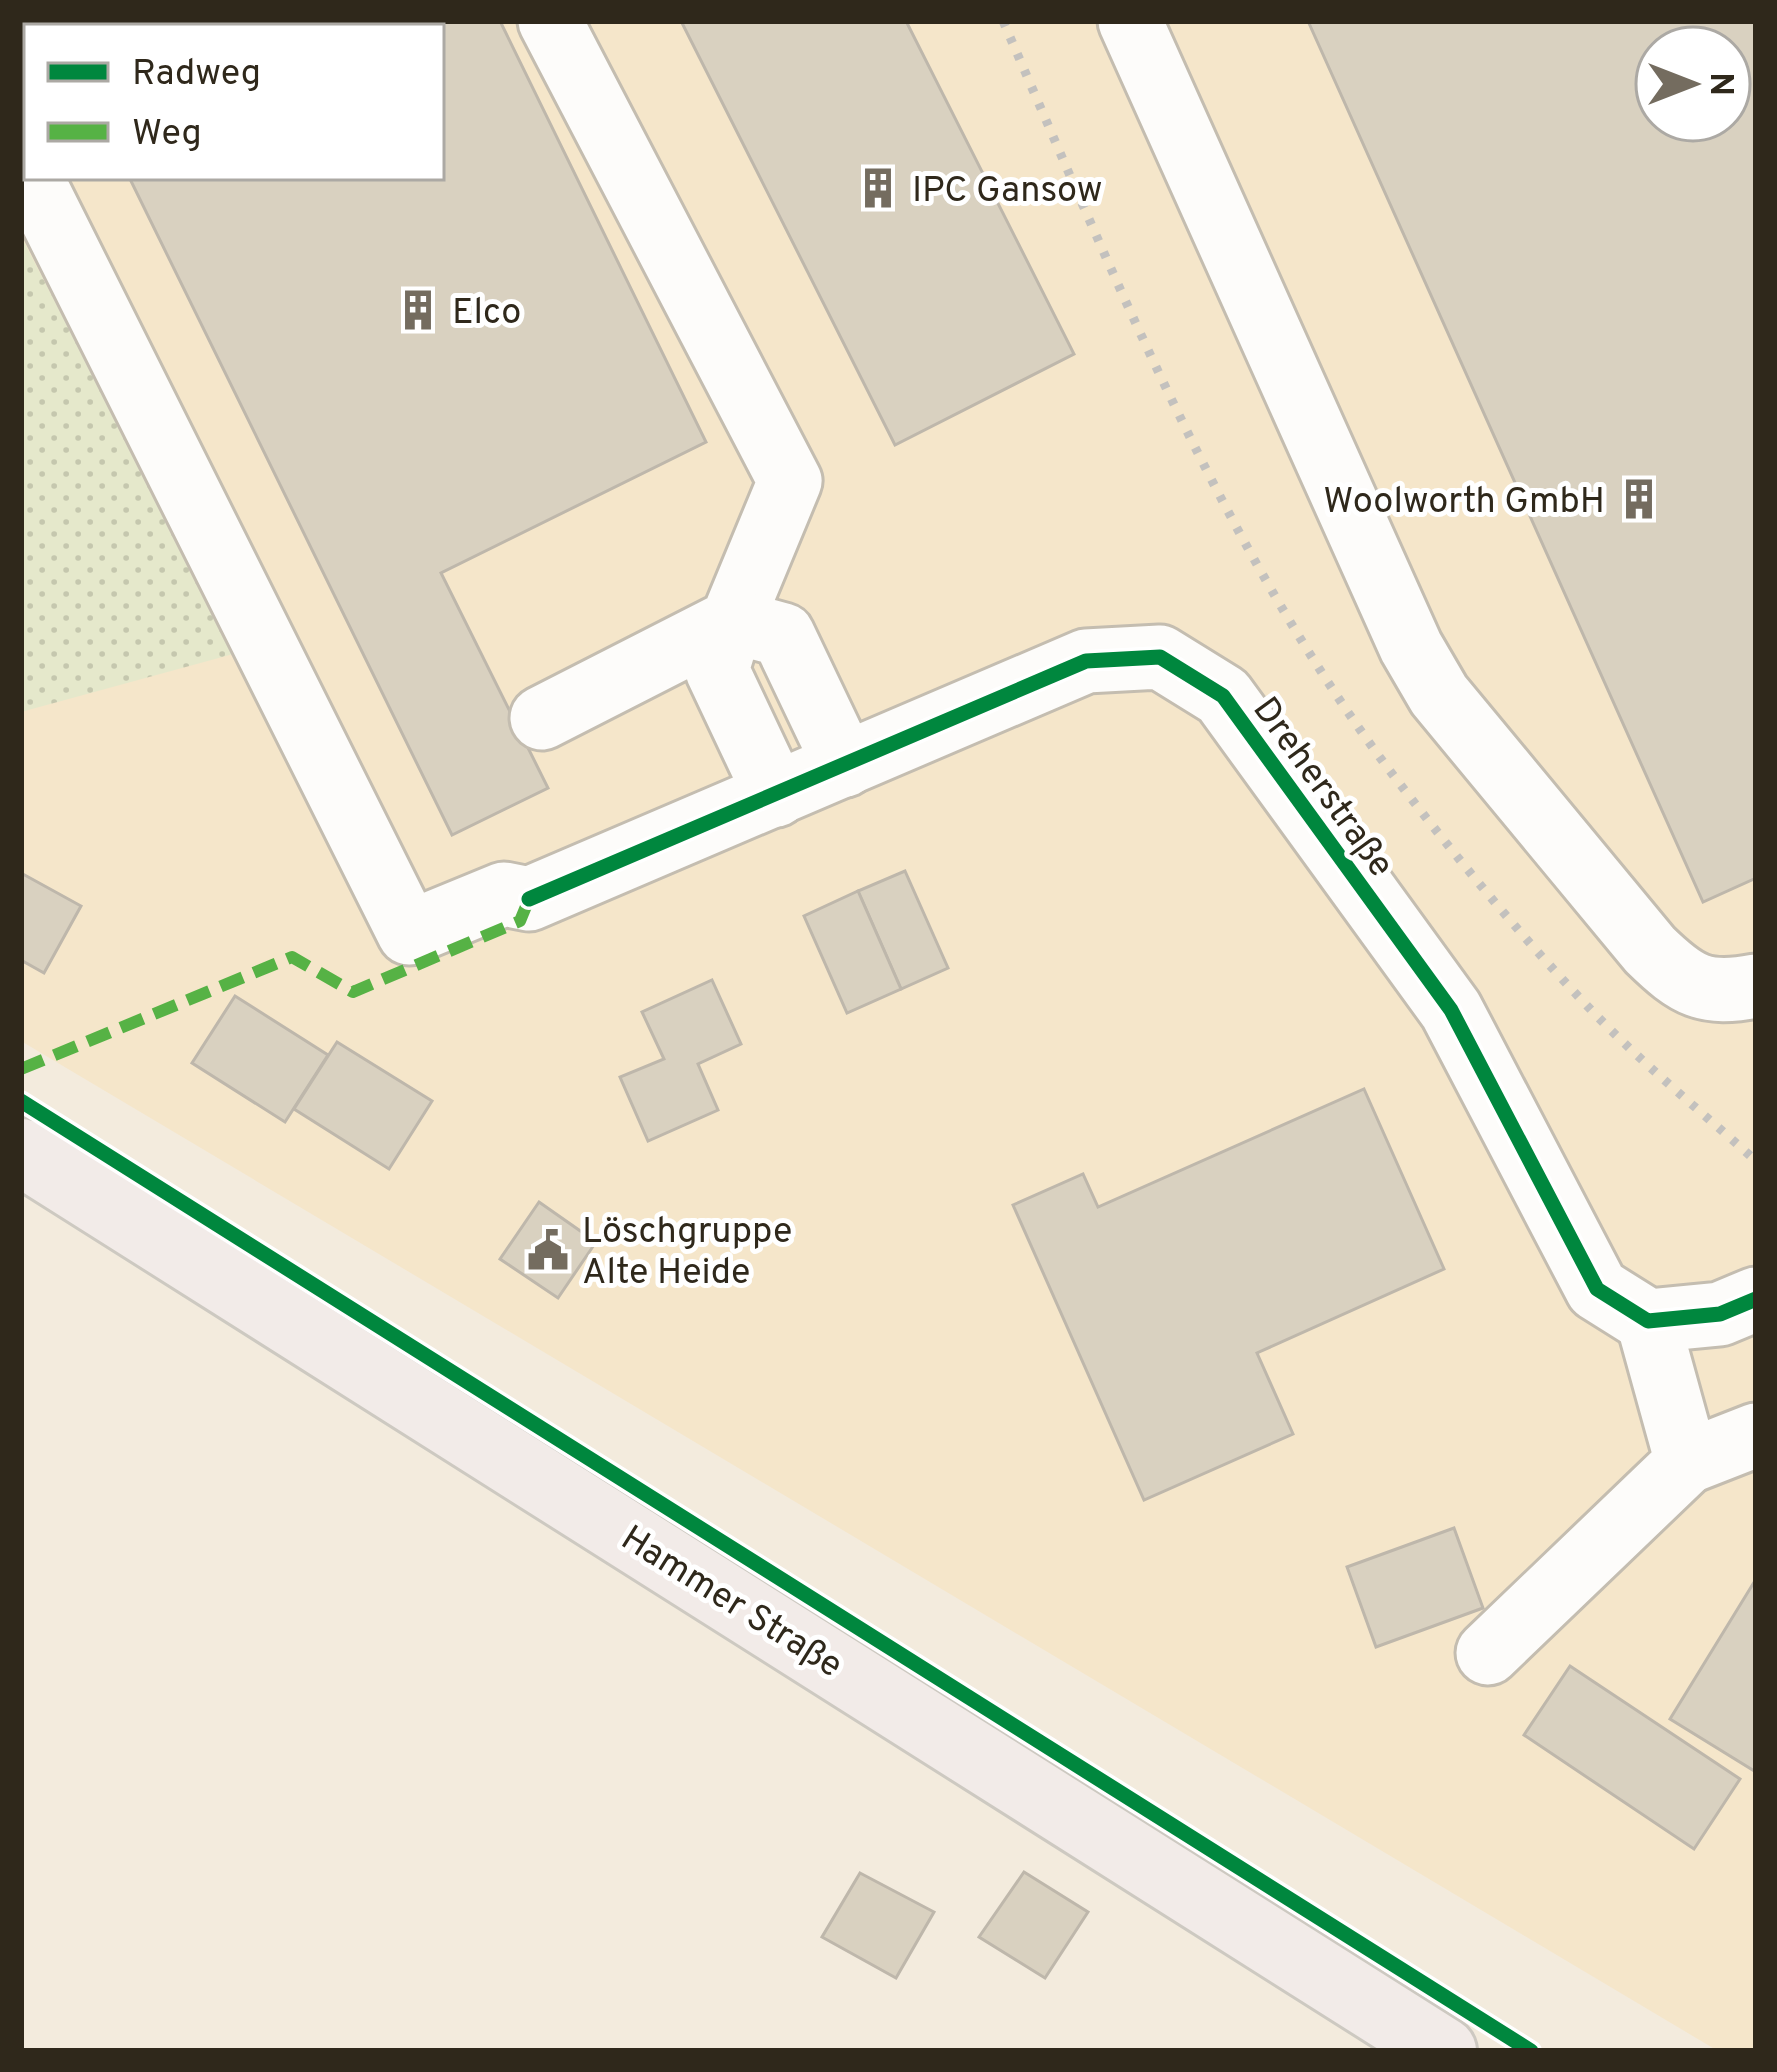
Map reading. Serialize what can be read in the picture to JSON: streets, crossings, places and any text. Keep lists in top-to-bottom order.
{
  "streets": {
    "main road": ["Hammer Straße"],
    "street": ["Dreherstraße"]
  },
  "places": {
    "building": ["IPC Gansow", "Elco", "Woolworth GmbH"],
    "public building": ["Löschgruppe Alte Heide"]
  },
  "legend": ["Radweg", "Weg"],
  "north": "right"
}
